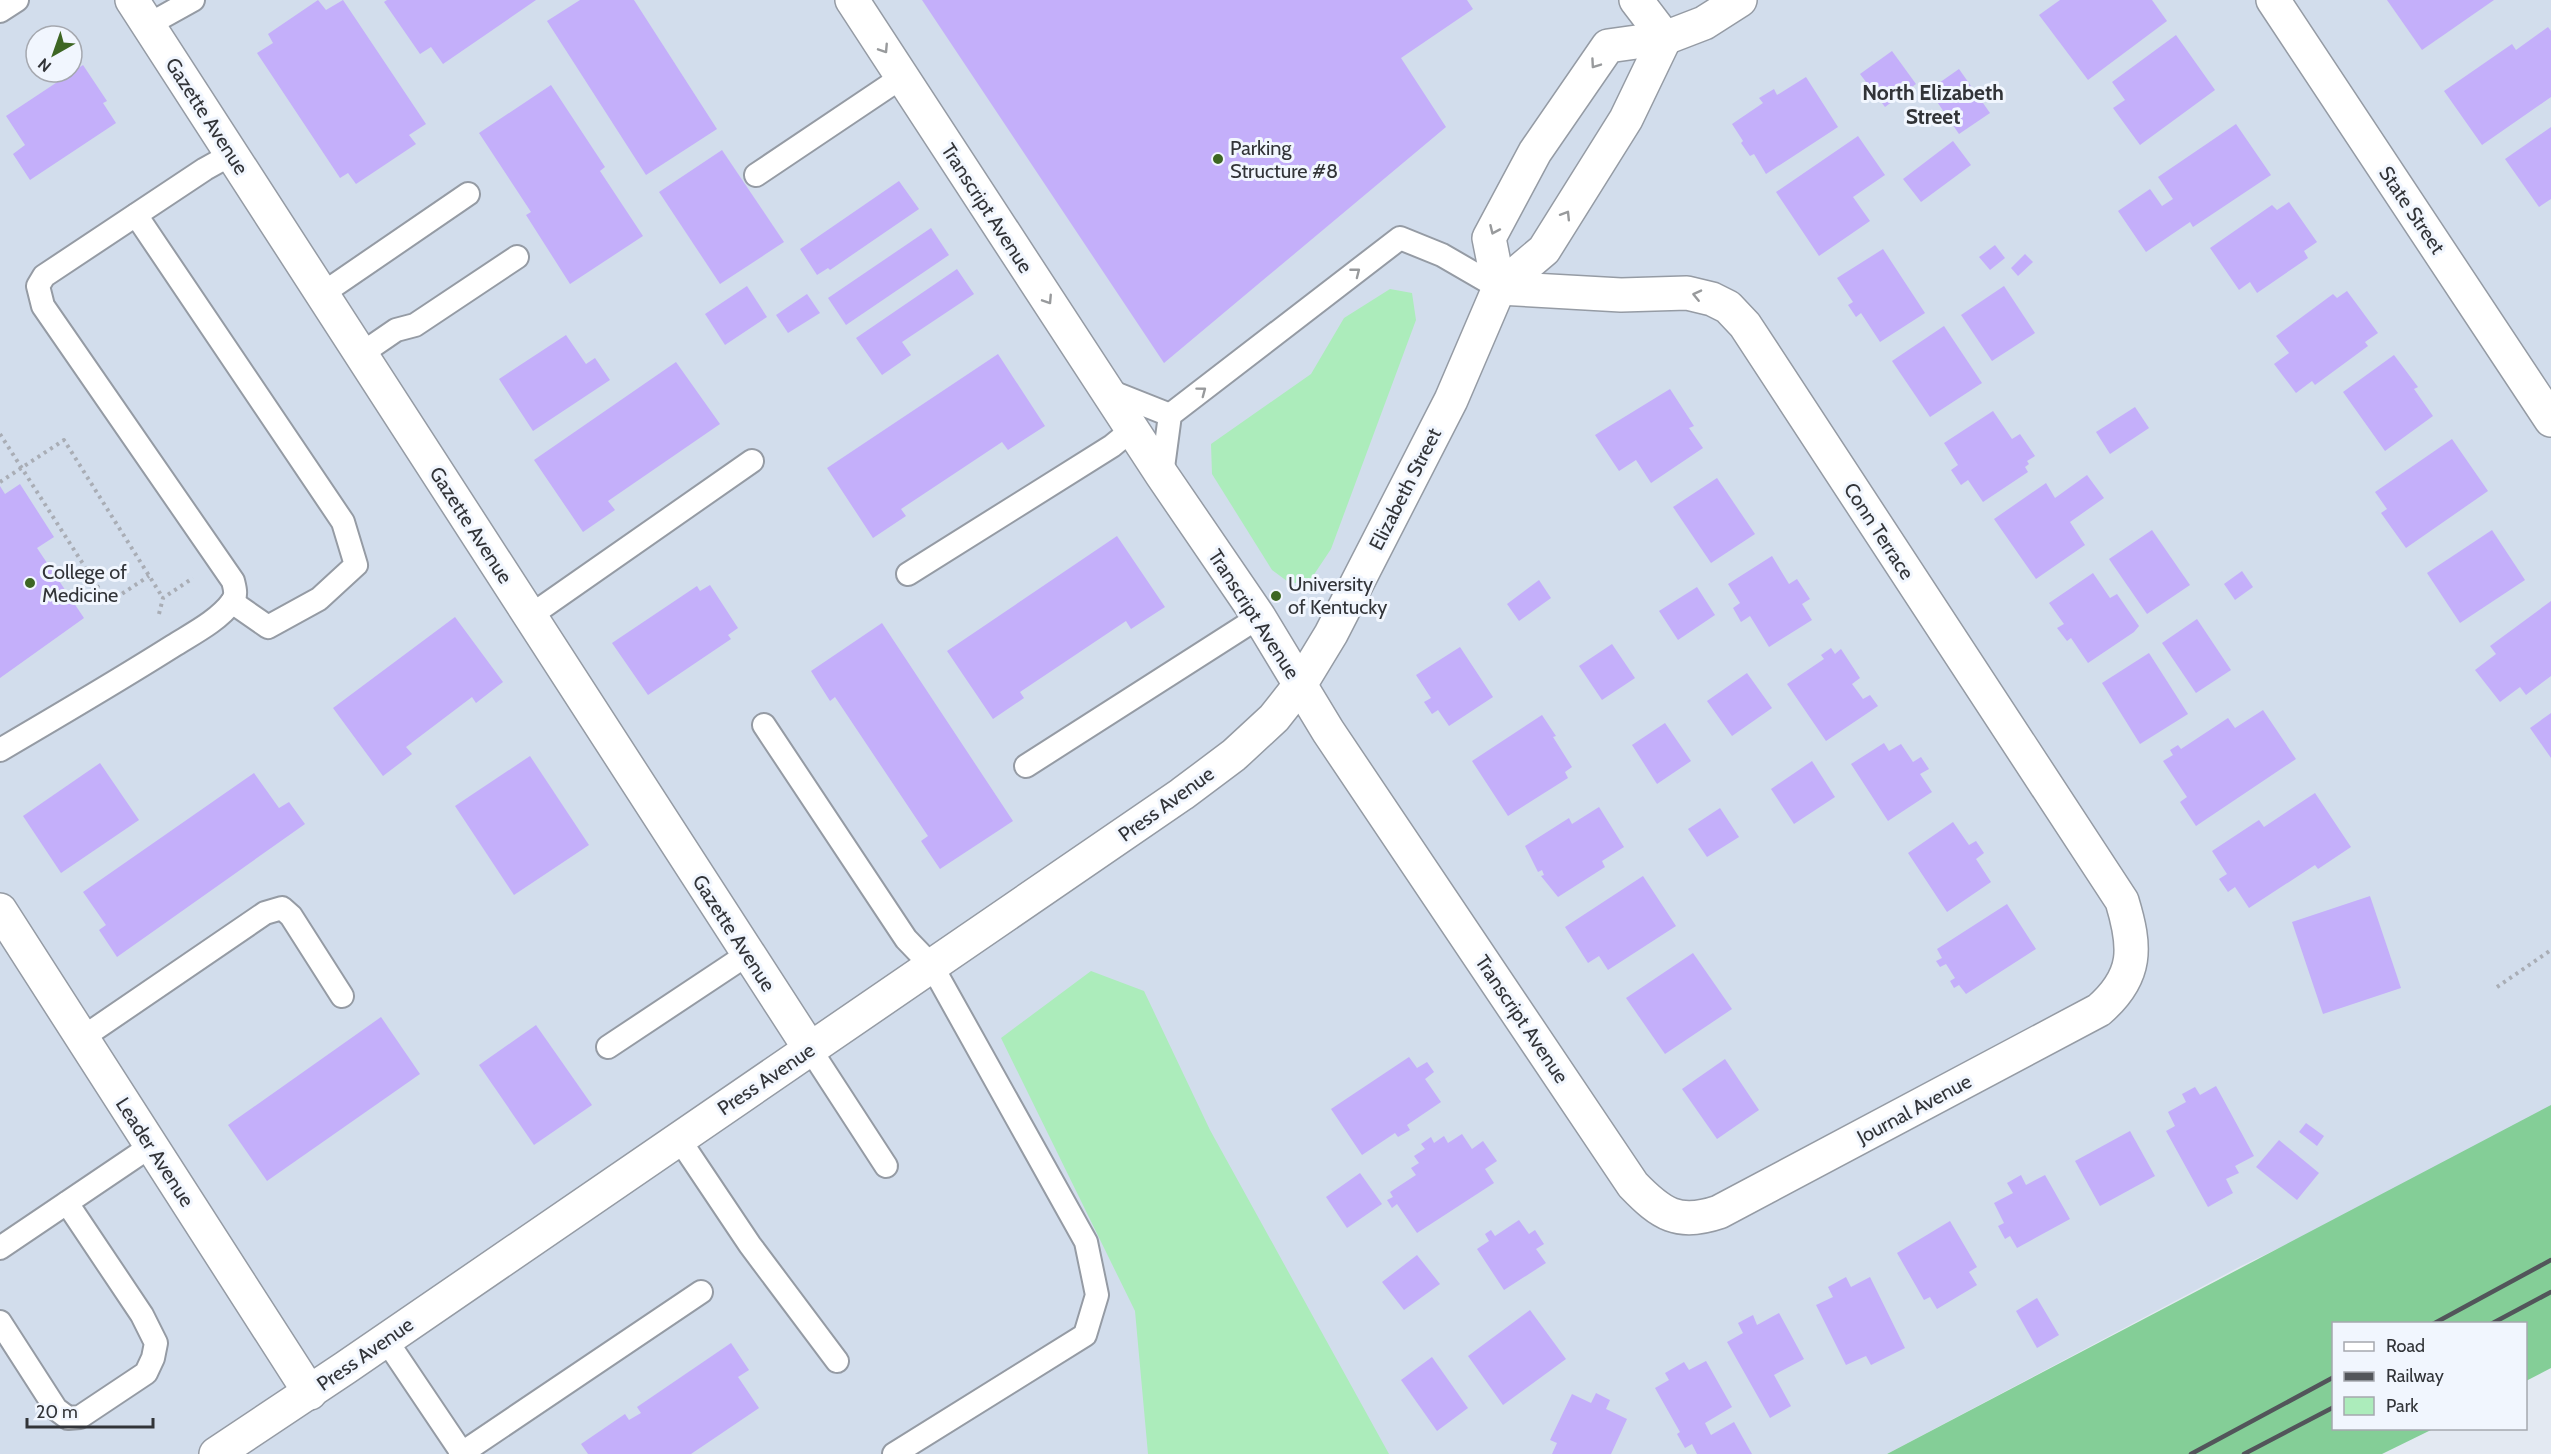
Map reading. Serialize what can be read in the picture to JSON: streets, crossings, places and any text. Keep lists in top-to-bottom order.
{
  "streets": {
    "street": [
      "Gazette Avenue",
      "Transcript Avenue",
      "State Street",
      "Elizabeth Street",
      "Conn Terrace",
      "Press Avenue",
      "Journal Avenue",
      "Leader Avenue"
    ]
  },
  "crossings": [
    ["Gazette Avenue", "Press Avenue"],
    ["Transcript Avenue", "Elizabeth Street"],
    ["Transcript Avenue", "Press Avenue"],
    ["Transcript Avenue", "Journal Avenue"],
    ["Elizabeth Street", "Conn Terrace"],
    ["Elizabeth Street", "Press Avenue"],
    ["Conn Terrace", "Journal Avenue"],
    ["Press Avenue", "Leader Avenue"]
  ],
  "one_way": ["Elizabeth Street", "Conn Terrace"],
  "districts": ["North Elizabeth Street"],
  "places": ["Parking Structure #8", "College of Medicine", "University of Kentucky"],
  "legend": ["Road", "Railway", "Park"],
  "scale_bar": "20 m",
  "north": "bottom left"
}
